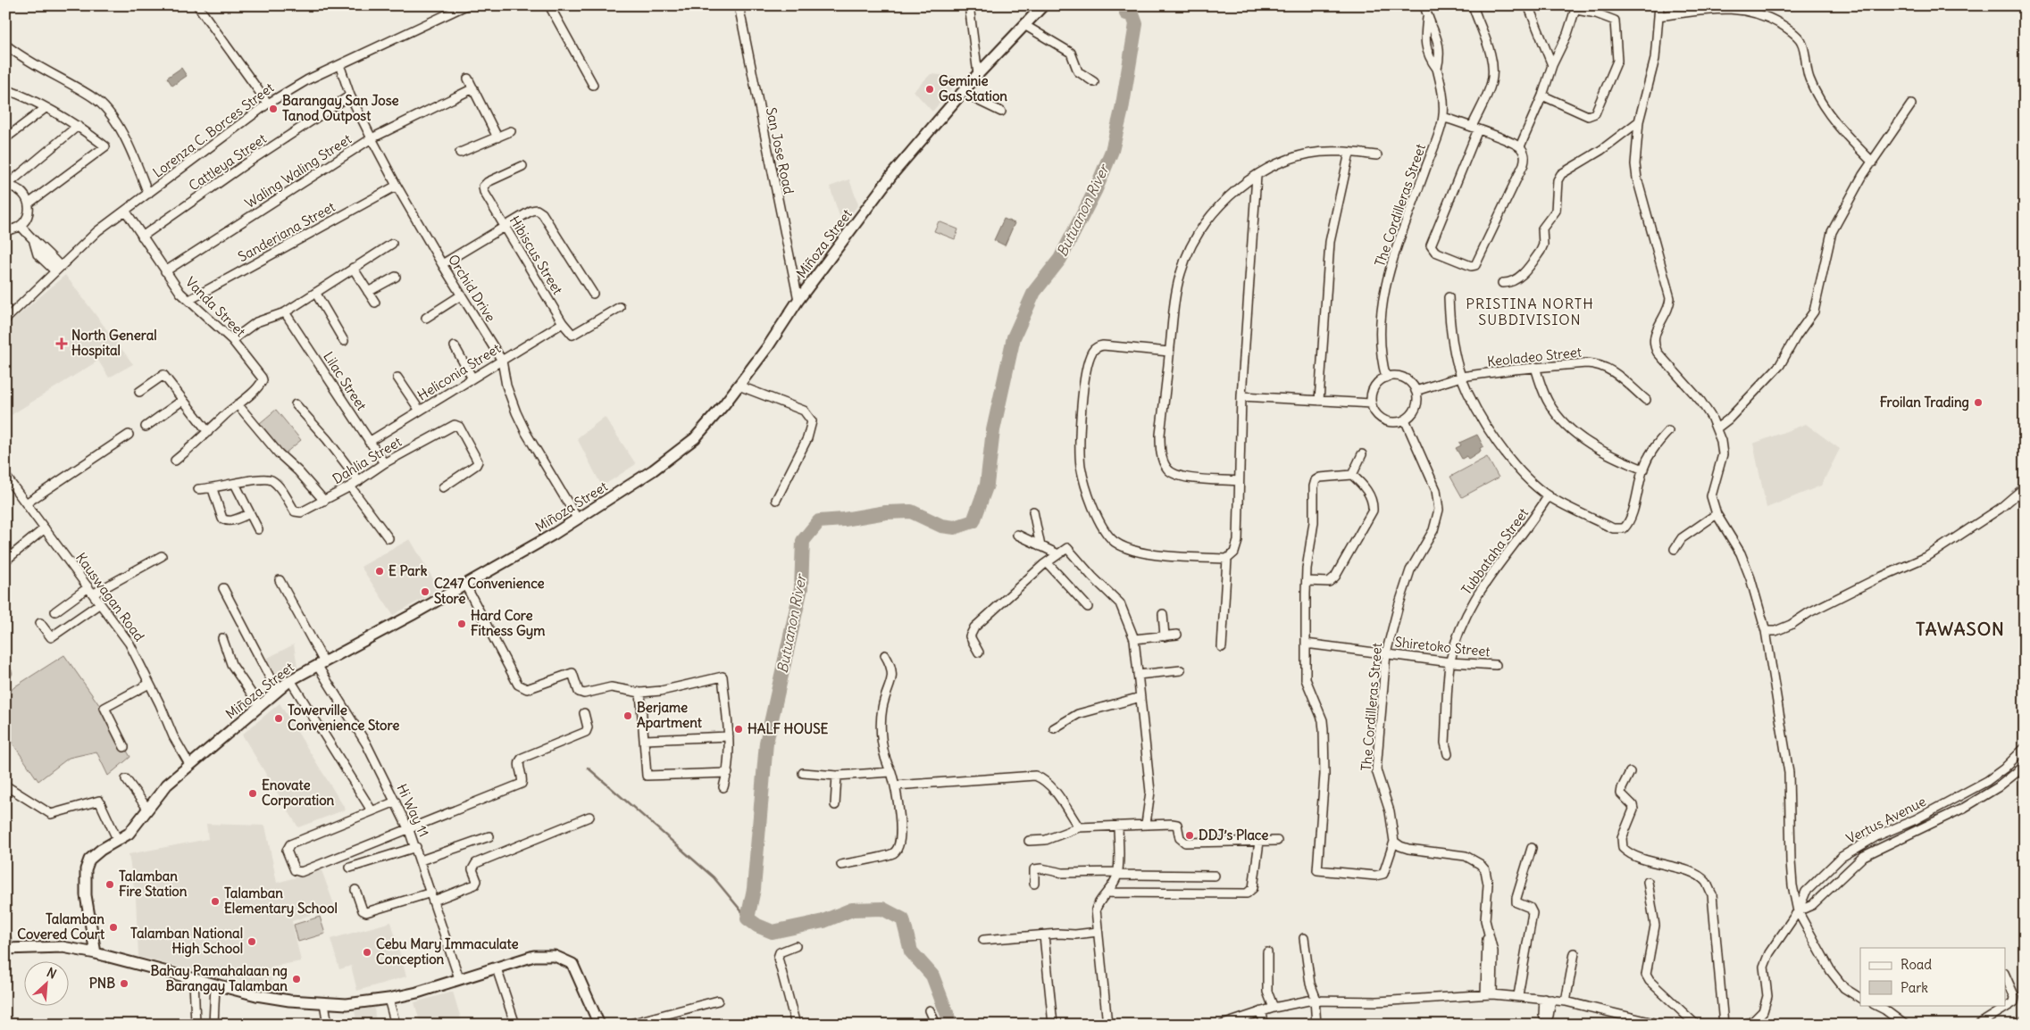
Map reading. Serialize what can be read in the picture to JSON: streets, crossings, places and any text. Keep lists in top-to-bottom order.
{
  "streets": {
    "main road": ["Miñoza Street"],
    "street": [
      "Lorenza C. Borces Street",
      "San Jose Road",
      "Cattleya Street",
      "Waling Waling Street",
      "The Cordilleras Street",
      "Sanderiana Street",
      "Hibiscus Street",
      "Orchid Drive",
      "Vanda Street",
      "Keoladeo Street",
      "Heliconia Street",
      "Lilac Street",
      "Dahlia Street",
      "Tubbataha Street",
      "Kauswagan Road",
      "Shiretoko Street",
      "Hi Way 11",
      "Vertus Avenue"
    ]
  },
  "crossings": [
    ["Lorenza C. Borces Street", "Vanda Street"],
    ["San Jose Road", "Miñoza Street"],
    ["Cattleya Street", "Orchid Drive"],
    ["Cattleya Street", "Vanda Street"],
    ["Waling Waling Street", "Orchid Drive"],
    ["Waling Waling Street", "Vanda Street"],
    ["The Cordilleras Street", "Keoladeo Street"],
    ["The Cordilleras Street", "Shiretoko Street"],
    ["Sanderiana Street", "Orchid Drive"],
    ["Sanderiana Street", "Vanda Street"],
    ["Miñoza Street", "Orchid Drive"],
    ["Miñoza Street", "Kauswagan Road"],
    ["Miñoza Street", "Hi Way 11"],
    ["Hibiscus Street", "Heliconia Street"],
    ["Orchid Drive", "Heliconia Street"],
    ["Heliconia Street", "Lilac Street"],
    ["Lilac Street", "Dahlia Street"],
    ["Tubbataha Street", "Shiretoko Street"]
  ],
  "districts": ["PRISTINA NORTH SUBDIVISION", "TAWASON"],
  "water": ["Butuanon River"],
  "places": {
    "other": [
      "Geminie Gas Station",
      "Barangay San Jose Tanod Outpost",
      "Froilan Trading",
      "E Park",
      "C247 Convenience Store",
      "Hard Core Fitness Gym",
      "Berjame Apartment",
      "Towerville Convenience Store",
      "HALF HOUSE",
      "Enovate Corporation",
      "DDJ’s Place",
      "Talamban Fire Station",
      "Talamban Elementary School",
      "Talamban Covered Court",
      "Talamban National High School",
      "Cebu Mary Immaculate Conception",
      "Bahay Pamahalaan ng Barangay Talamban",
      "PNB"
    ],
    "health": ["North General Hospital"]
  },
  "legend": ["Road", "Park"],
  "north": "top right"
}
